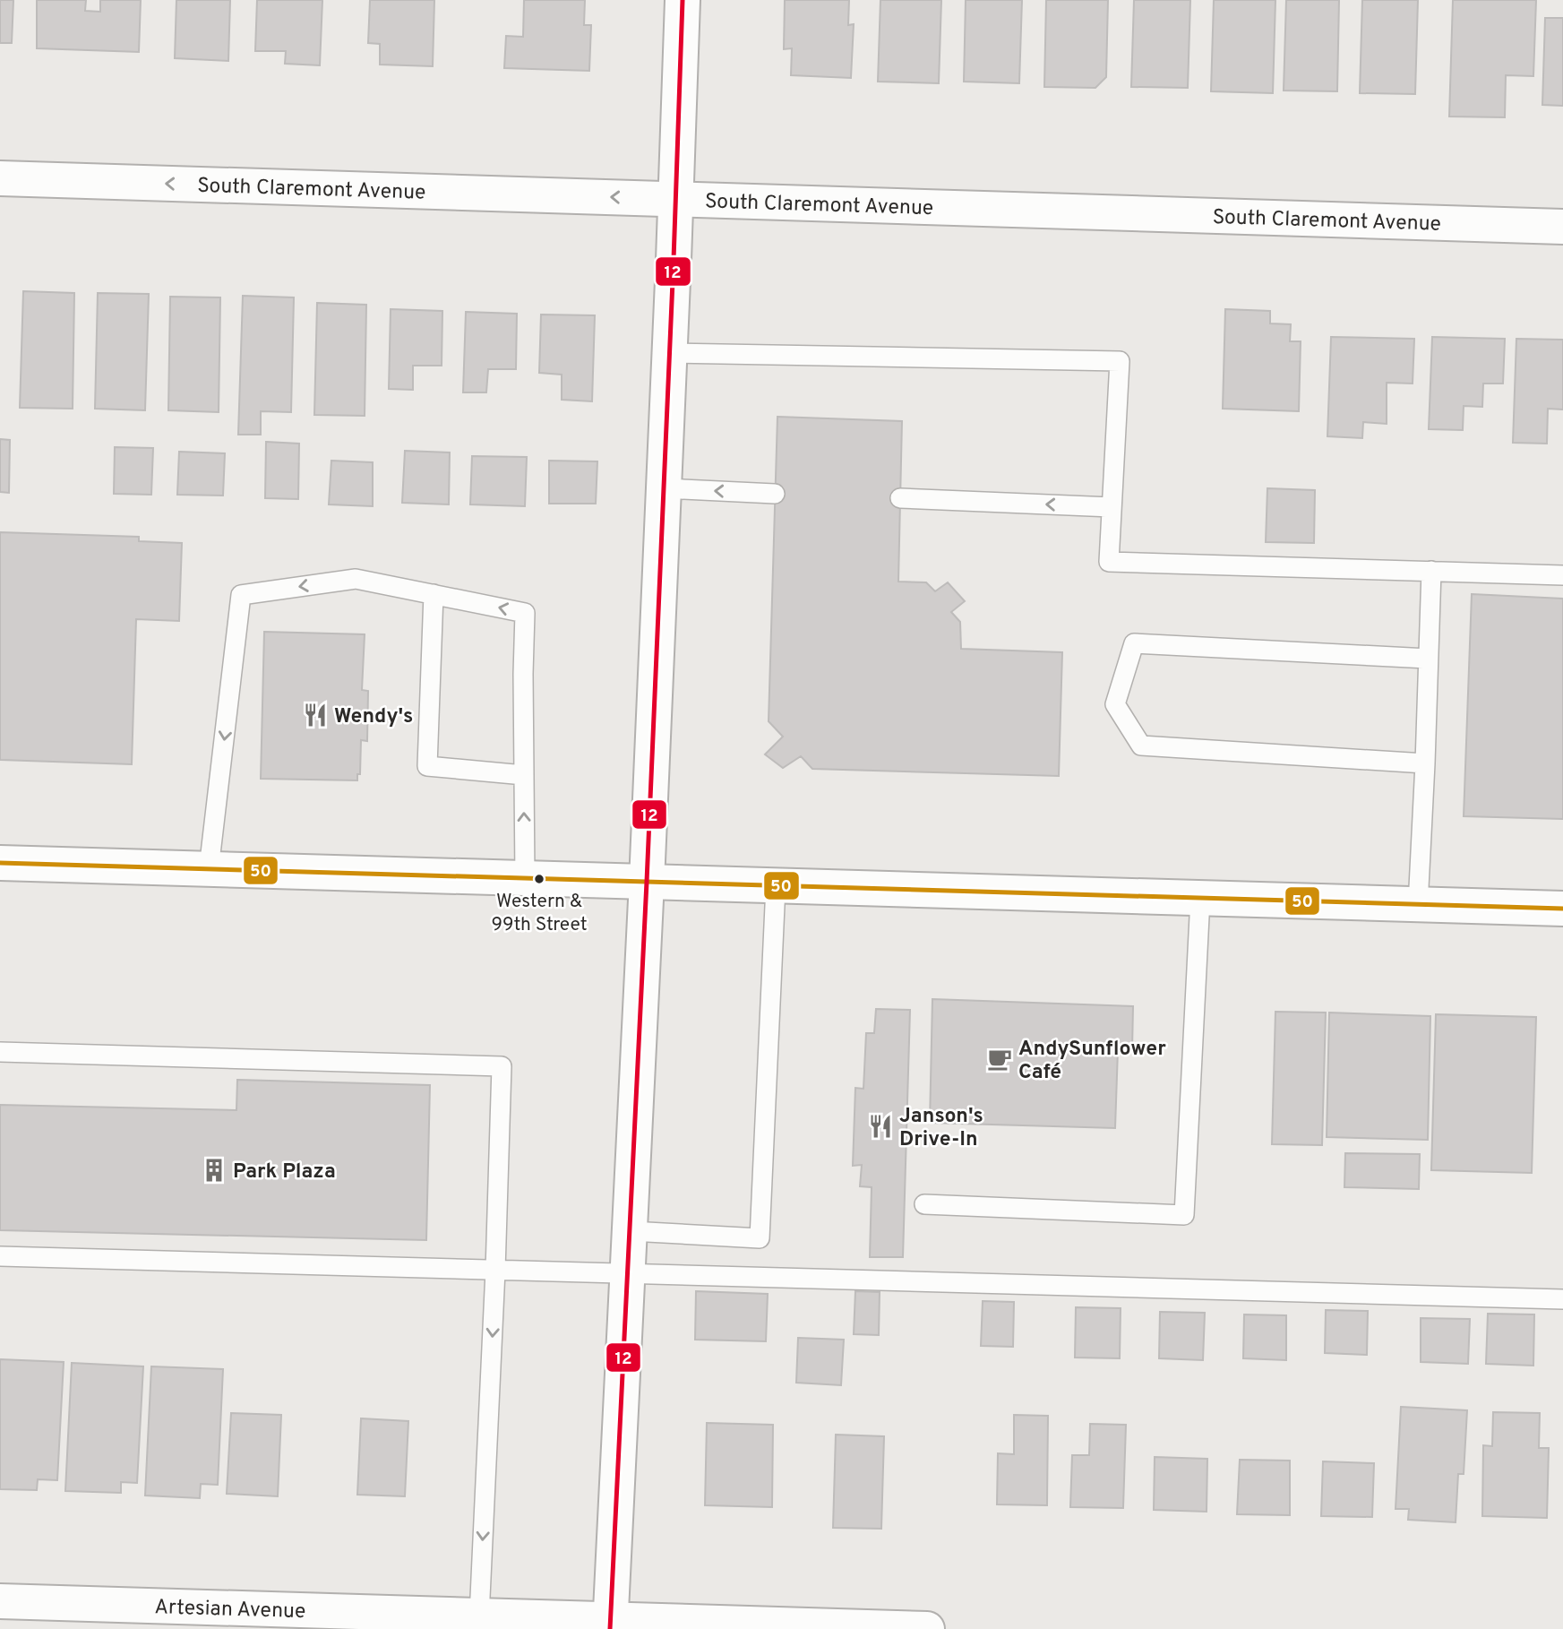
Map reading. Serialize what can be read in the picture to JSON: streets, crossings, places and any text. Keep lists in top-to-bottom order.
{
  "streets": {
    "street": ["South Claremont Avenue", "Artesian Avenue"]
  },
  "one_way": ["South Claremont Avenue"],
  "places": {
    "restaurant": ["Wendy's", "Janson's Drive-In"],
    "other": ["Western & 99th Street"],
    "cafe": ["AndySunflower Café"],
    "building": ["Park Plaza"]
  },
  "lines": ["transit line 12", "transit line 50"]
}
